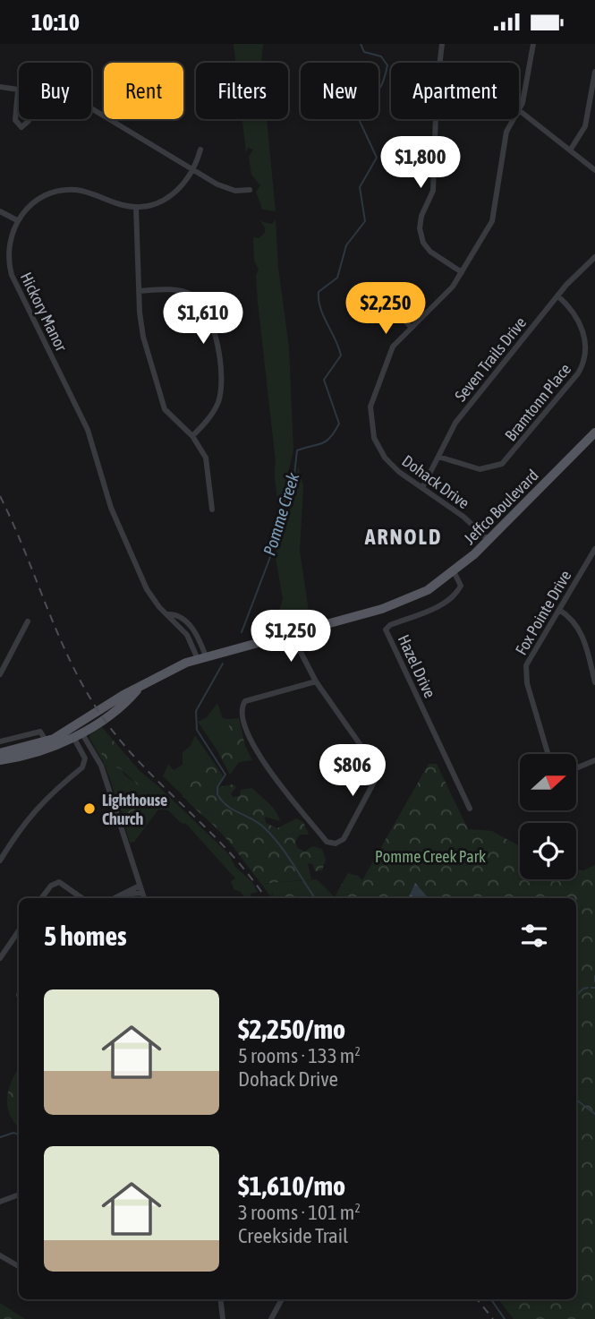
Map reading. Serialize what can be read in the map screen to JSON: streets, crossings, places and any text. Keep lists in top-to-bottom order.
{
  "streets": {
    "main road": ["Jeffco Boulevard"],
    "street": [
      "Hickory Manor",
      "Seven Trails Drive",
      "Bramtonn Place",
      "Dohack Drive",
      "Fox Pointe Drive",
      "Hazel Drive"
    ]
  },
  "crossings": [
    ["Hickory Manor", "Jeffco Boulevard"],
    ["Seven Trails Drive", "Bramtonn Place"],
    ["Seven Trails Drive", "Dohack Drive"],
    ["Dohack Drive", "Jeffco Boulevard"],
    ["Jeffco Boulevard", "Hazel Drive"]
  ],
  "districts": ["ARNOLD"],
  "water": ["Pomme Creek"],
  "parks": ["Pomme Creek Park"],
  "places": ["Lighthouse Church"],
  "north": "right",
  "page": {
    "status": "10:10",
    "chip": [
      "Buy",
      "Rent",
      "Filters",
      "New",
      "Apartment"
    ],
    "price": [
      "$1,800",
      "$2,250",
      "$1,610",
      "$1,250",
      "$806"
    ],
    "heading": "5 homes",
    "list": [
      {
        "name": "$2,250/mo",
        "note": "5 rooms · 133 m² · Dohack Drive"
      },
      {
        "name": "$1,610/mo",
        "note": "3 rooms · 101 m² · Creekside Trail"
      }
    ]
  }
}
